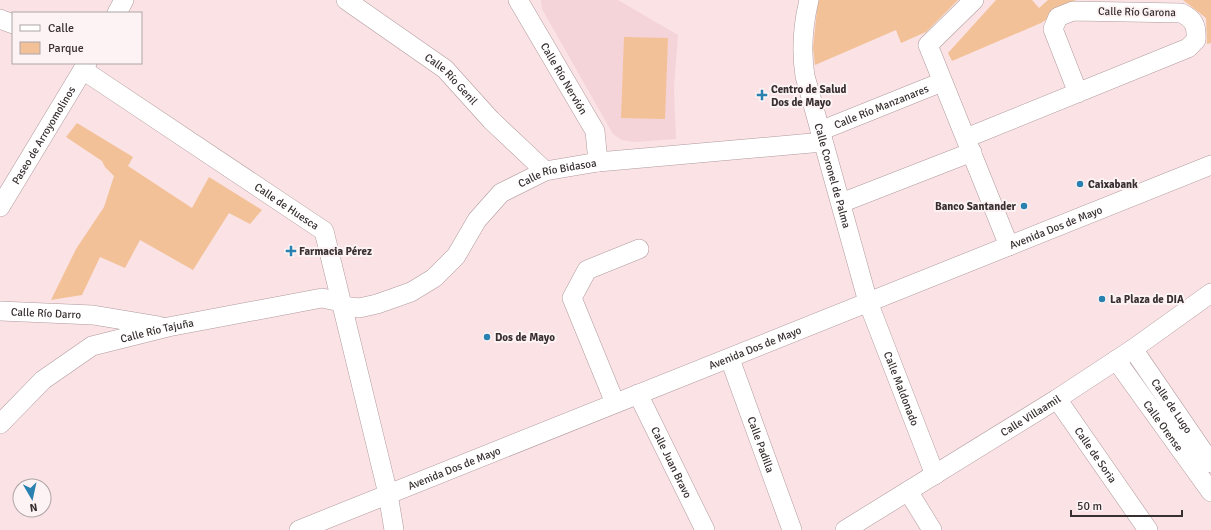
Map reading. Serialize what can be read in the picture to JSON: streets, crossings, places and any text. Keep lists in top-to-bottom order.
{
  "streets": {
    "street": [
      "Calle Río Garona",
      "Calle Río Nervión",
      "Calle Río Genil",
      "Calle Río Manzanares",
      "Paseo de Arroyomolinos",
      "Calle Río Bidasoa",
      "Calle Coronel de Palma",
      "Calle de Huesca",
      "Avenida Dos de Mayo",
      "Calle Río Darro",
      "Calle Río Tajuña",
      "Calle Maldonado",
      "Calle de Lugo",
      "Calle Villaamil",
      "Calle Orense",
      "Calle Padilla",
      "Calle de Soria",
      "Calle Juan Bravo"
    ]
  },
  "crossings": [
    ["Calle Río Garona", "Calle Coronel de Palma"],
    ["Calle Río Nervión", "Calle Río Bidasoa"],
    ["Calle Río Genil", "Calle Río Bidasoa"],
    ["Calle Río Manzanares", "Calle Río Bidasoa"],
    ["Calle Río Manzanares", "Calle Coronel de Palma"],
    ["Paseo de Arroyomolinos", "Calle de Huesca"],
    ["Calle Río Bidasoa", "Calle Coronel de Palma"],
    ["Calle Río Bidasoa", "Calle de Huesca"],
    ["Calle Río Bidasoa", "Calle Río Tajuña"],
    ["Calle Coronel de Palma", "Avenida Dos de Mayo"],
    ["Calle Coronel de Palma", "Calle Maldonado"],
    ["Calle de Huesca", "Avenida Dos de Mayo"],
    ["Calle de Huesca", "Calle Río Tajuña"],
    ["Avenida Dos de Mayo", "Calle Maldonado"],
    ["Avenida Dos de Mayo", "Calle Padilla"],
    ["Avenida Dos de Mayo", "Calle Juan Bravo"],
    ["Calle Río Darro", "Calle Río Tajuña"],
    ["Calle Maldonado", "Calle Villaamil"],
    ["Calle de Lugo", "Calle Villaamil"],
    ["Calle Villaamil", "Calle Orense"],
    ["Calle Villaamil", "Calle de Soria"]
  ],
  "places": {
    "health": ["Centro de Salud Dos de Mayo", "Farmacia Pérez"],
    "other": [
      "Caixabank",
      "Banco Santander",
      "La Plaza de DIA",
      "Dos de Mayo"
    ]
  },
  "legend": ["Calle", "Parque"],
  "scale_bar": "50 m",
  "north": "bottom"
}
